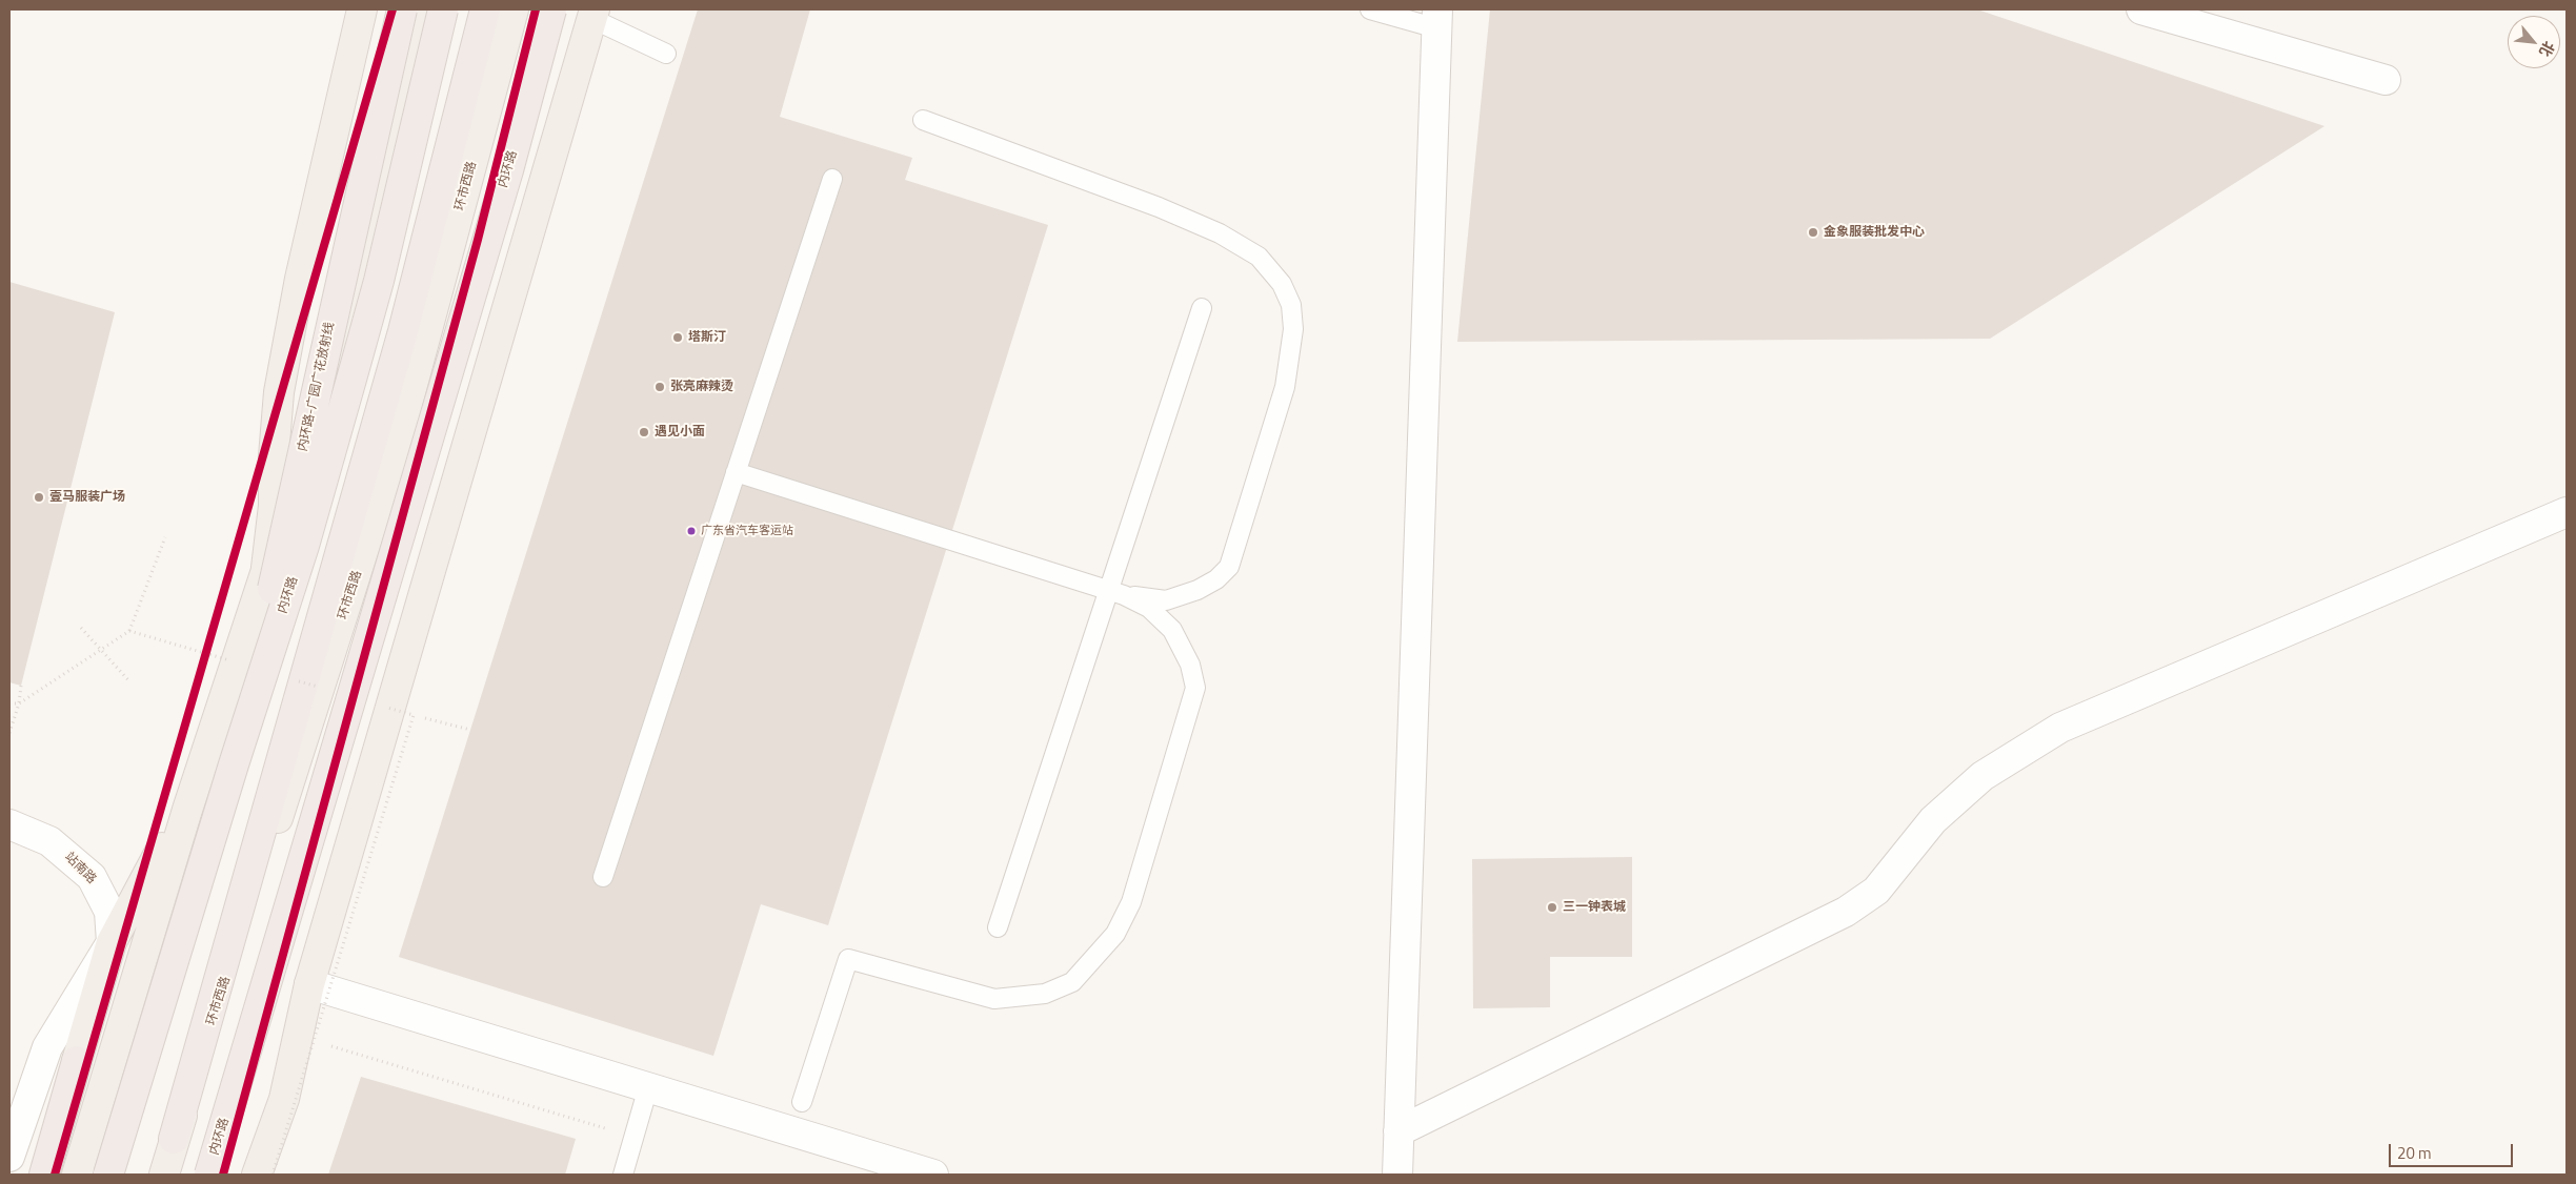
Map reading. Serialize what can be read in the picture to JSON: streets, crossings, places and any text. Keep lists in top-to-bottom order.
{
  "streets": {
    "highway": ["内环路", "内环路-广园广花放射线"],
    "main road": ["环市西路"],
    "street": ["站南路"]
  },
  "crossings": [
    ["内环路", "内环路-广园广花放射线"]
  ],
  "places": [
    "金象服装批发中心",
    "塔斯汀",
    "张亮麻辣烫",
    "遇见小面",
    "壹马服装广场",
    "广东省汽车客运站",
    "三一钟表城"
  ],
  "scale_bar": "20 m",
  "north": "bottom right"
}
